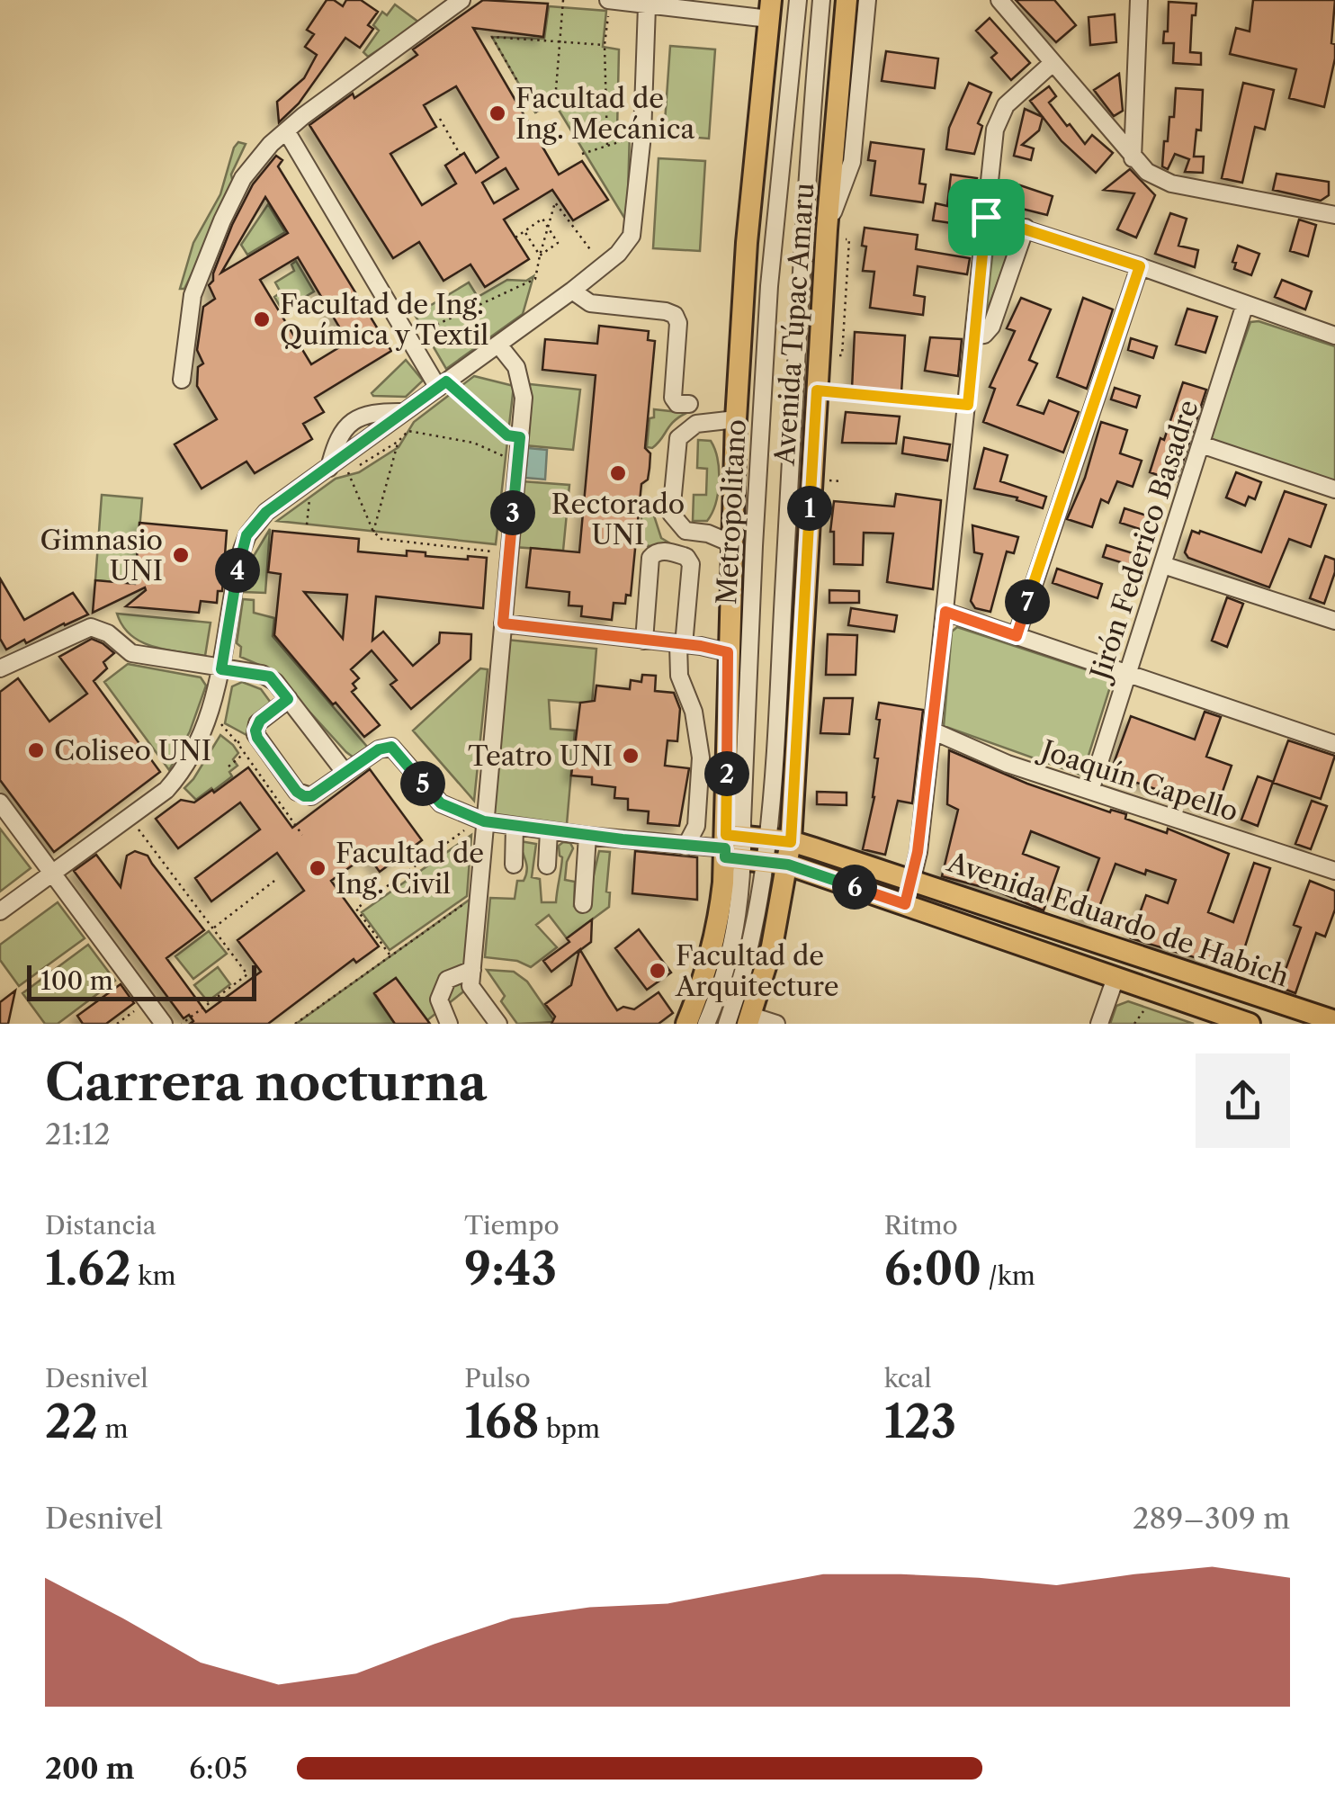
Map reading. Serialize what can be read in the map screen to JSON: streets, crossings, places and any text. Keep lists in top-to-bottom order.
{
  "streets": {
    "main road": ["Avenida Túpac Amaru", "Avenida Eduardo de Habich"],
    "street": ["Metropolitano", "Jirón Federico Basadre", "Joaquín Capello"]
  },
  "crossings": [
    ["Avenida Túpac Amaru", "Metropolitano"],
    ["Avenida Túpac Amaru", "Avenida Eduardo de Habich"],
    ["Metropolitano", "Avenida Eduardo de Habich"],
    ["Jirón Federico Basadre", "Joaquín Capello"]
  ],
  "places": [
    "Facultad de Ing. Mecánica",
    "Facultad de Ing. Química y Textil",
    "Rectorado UNI",
    "Gimnasio UNI",
    "Coliseo UNI",
    "Teatro UNI",
    "Facultad de Ing. Civil",
    "Facultad de Arquitecture"
  ],
  "scale_bar": "100 m",
  "page": {
    "pins": [
      "1",
      "3",
      "4",
      "7",
      "2",
      "5",
      "6"
    ],
    "scale": "100 m",
    "heading": ["Carrera nocturna", "21:12"],
    "stats": [
      ["Distancia", "1.62 km"],
      ["Tiempo", "9:43"],
      ["Ritmo", "6:00 /km"],
      ["Desnivel", "22 m"],
      ["Pulso", "168 bpm"],
      ["kcal", "123"]
    ],
    "chart": ["Desnivel", "289–309 m"],
    "list": [
      {
        "name": "200 m",
        "note": "6:05"
      }
    ]
  }
}
